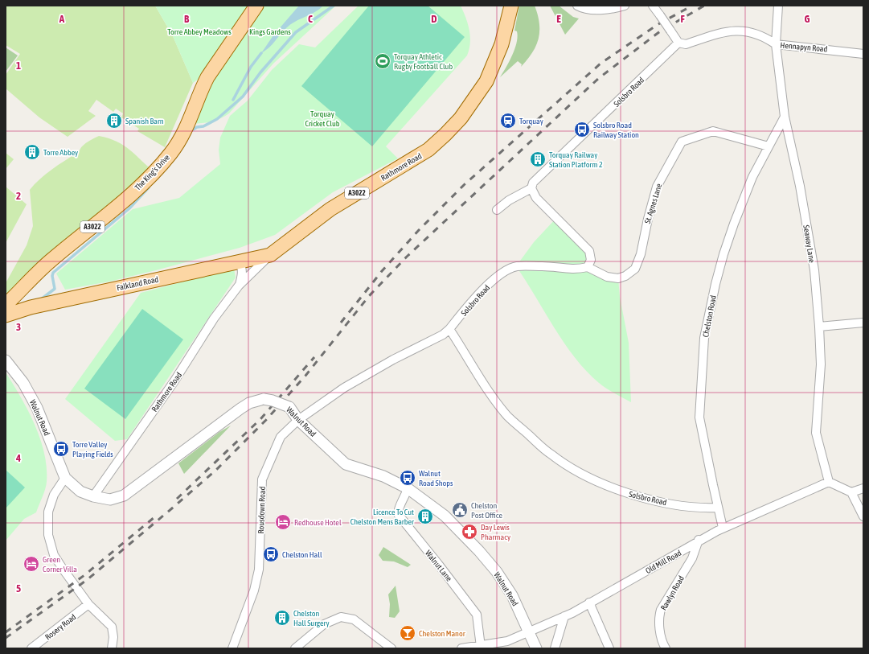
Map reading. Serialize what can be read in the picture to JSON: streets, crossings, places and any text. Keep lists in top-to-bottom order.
{
  "streets": {
    "main road": [
      "Rathmore Road",
      "The King's Drive",
      "A3022",
      "Falkland Road"
    ],
    "street": [
      "Hennapyn Road",
      "Solsbro Road",
      "St. Agnes Lane",
      "Seaway Lane",
      "Chelston Road",
      "Walnut Road",
      "Rousdown Road",
      "Old Mill Road",
      "Walnut Lane",
      "Rawlyn Road",
      "Rosery Road"
    ]
  },
  "crossings": [
    ["Hennapyn Road", "Solsbro Road"],
    ["Hennapyn Road", "Seaway Lane"],
    ["Solsbro Road", "St. Agnes Lane"],
    ["Solsbro Road", "Chelston Road"],
    ["Solsbro Road", "Rousdown Road"],
    ["Rathmore Road", "Falkland Road"],
    ["Rathmore Road", "Walnut Road"],
    ["St. Agnes Lane", "Chelston Road"],
    ["Seaway Lane", "Chelston Road"],
    ["Seaway Lane", "Old Mill Road"],
    ["Chelston Road", "Old Mill Road"],
    ["Walnut Road", "Rousdown Road"],
    ["Walnut Road", "Old Mill Road"],
    ["Walnut Road", "Walnut Lane"],
    ["Old Mill Road", "Walnut Lane"],
    ["Old Mill Road", "Rawlyn Road"]
  ],
  "parks": ["Torre Abbey Meadows", "Kings Gardens", "Torquay Cricket Club"],
  "places": {
    "sports": ["Torquay Athletic Rugby Football Club"],
    "building": [
      "Spanish Barn",
      "Torre Abbey",
      "Torquay Railway Station Platform 2",
      "Licence To Cut Chelston Mens Barber",
      "Chelston Hall Surgery"
    ],
    "station": ["Torquay"],
    "bus stop": [
      "Solsbro Road Railway Station",
      "Torre Valley Playing Fields",
      "Walnut Road Shops",
      "Chelston Hall"
    ],
    "public building": ["Chelston Post Office"],
    "hotel": ["Redhouse Hotel", "Green Corner Villa"],
    "pharmacy": ["Day Lewis Pharmacy"],
    "bar": ["Chelston Manor"]
  },
  "grid": {
    "columns": [
      "A",
      "B",
      "C",
      "D",
      "E",
      "F",
      "G"
    ],
    "rows": [
      "1",
      "2",
      "3",
      "4",
      "5"
    ]
  }
}
